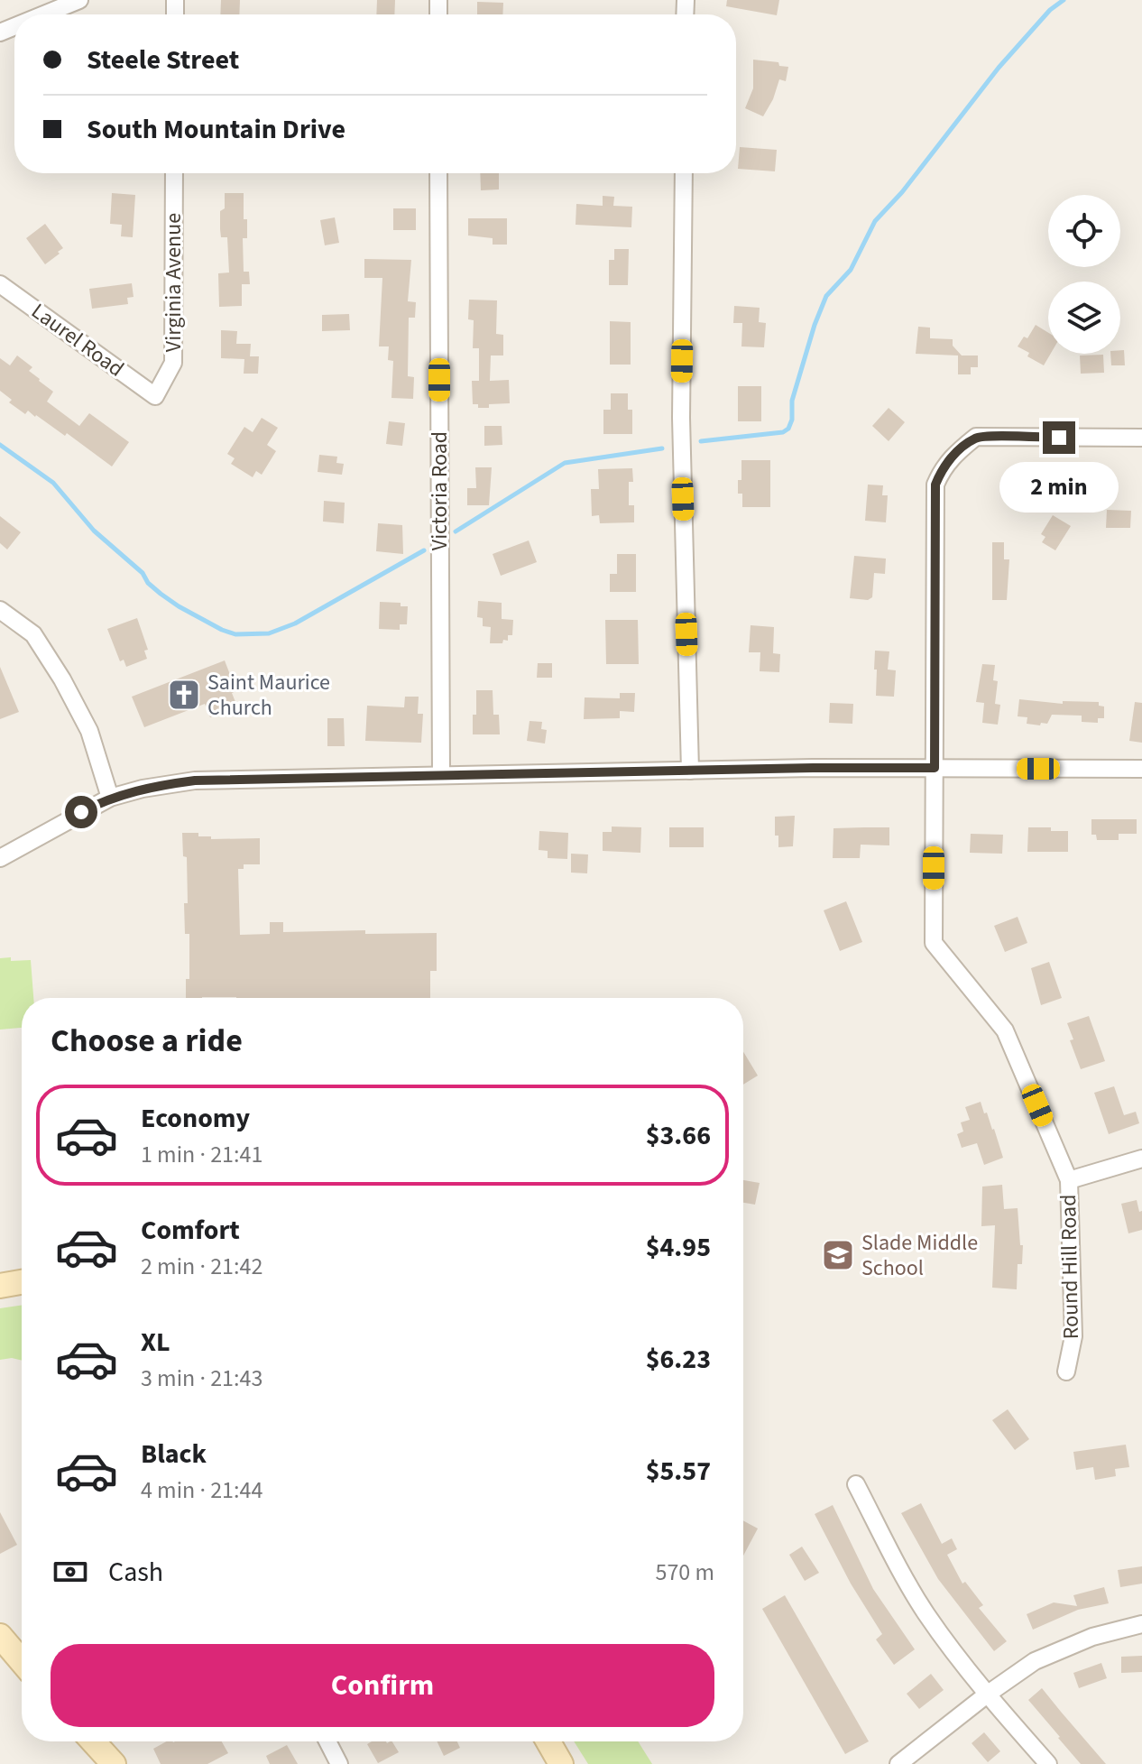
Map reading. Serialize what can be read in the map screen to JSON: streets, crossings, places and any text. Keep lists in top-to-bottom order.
{
  "streets": {
    "street": [
      "Virginia Avenue",
      "Laurel Road",
      "Victoria Road",
      "Round Hill Road"
    ]
  },
  "crossings": [
    ["Virginia Avenue", "Laurel Road"]
  ],
  "places": {
    "church": ["Saint Maurice Church"],
    "school or university": ["Slade Middle School"]
  },
  "page": {
    "banner": ["Steele Street", "South Mountain Drive"],
    "bubble": "2 min",
    "heading": "Choose a ride",
    "list": [
      {
        "name": "Economy",
        "note": "1 min · 21:41",
        "value": "$3.66"
      },
      {
        "name": "Comfort",
        "note": "2 min · 21:42",
        "value": "$4.95"
      },
      {
        "name": "XL",
        "note": "3 min · 21:43",
        "value": "$6.23"
      },
      {
        "name": "Black",
        "note": "4 min · 21:44",
        "value": "$5.57"
      }
    ],
    "pay": ["Cash", "570 m"],
    "buttons": "Confirm"
  }
}
